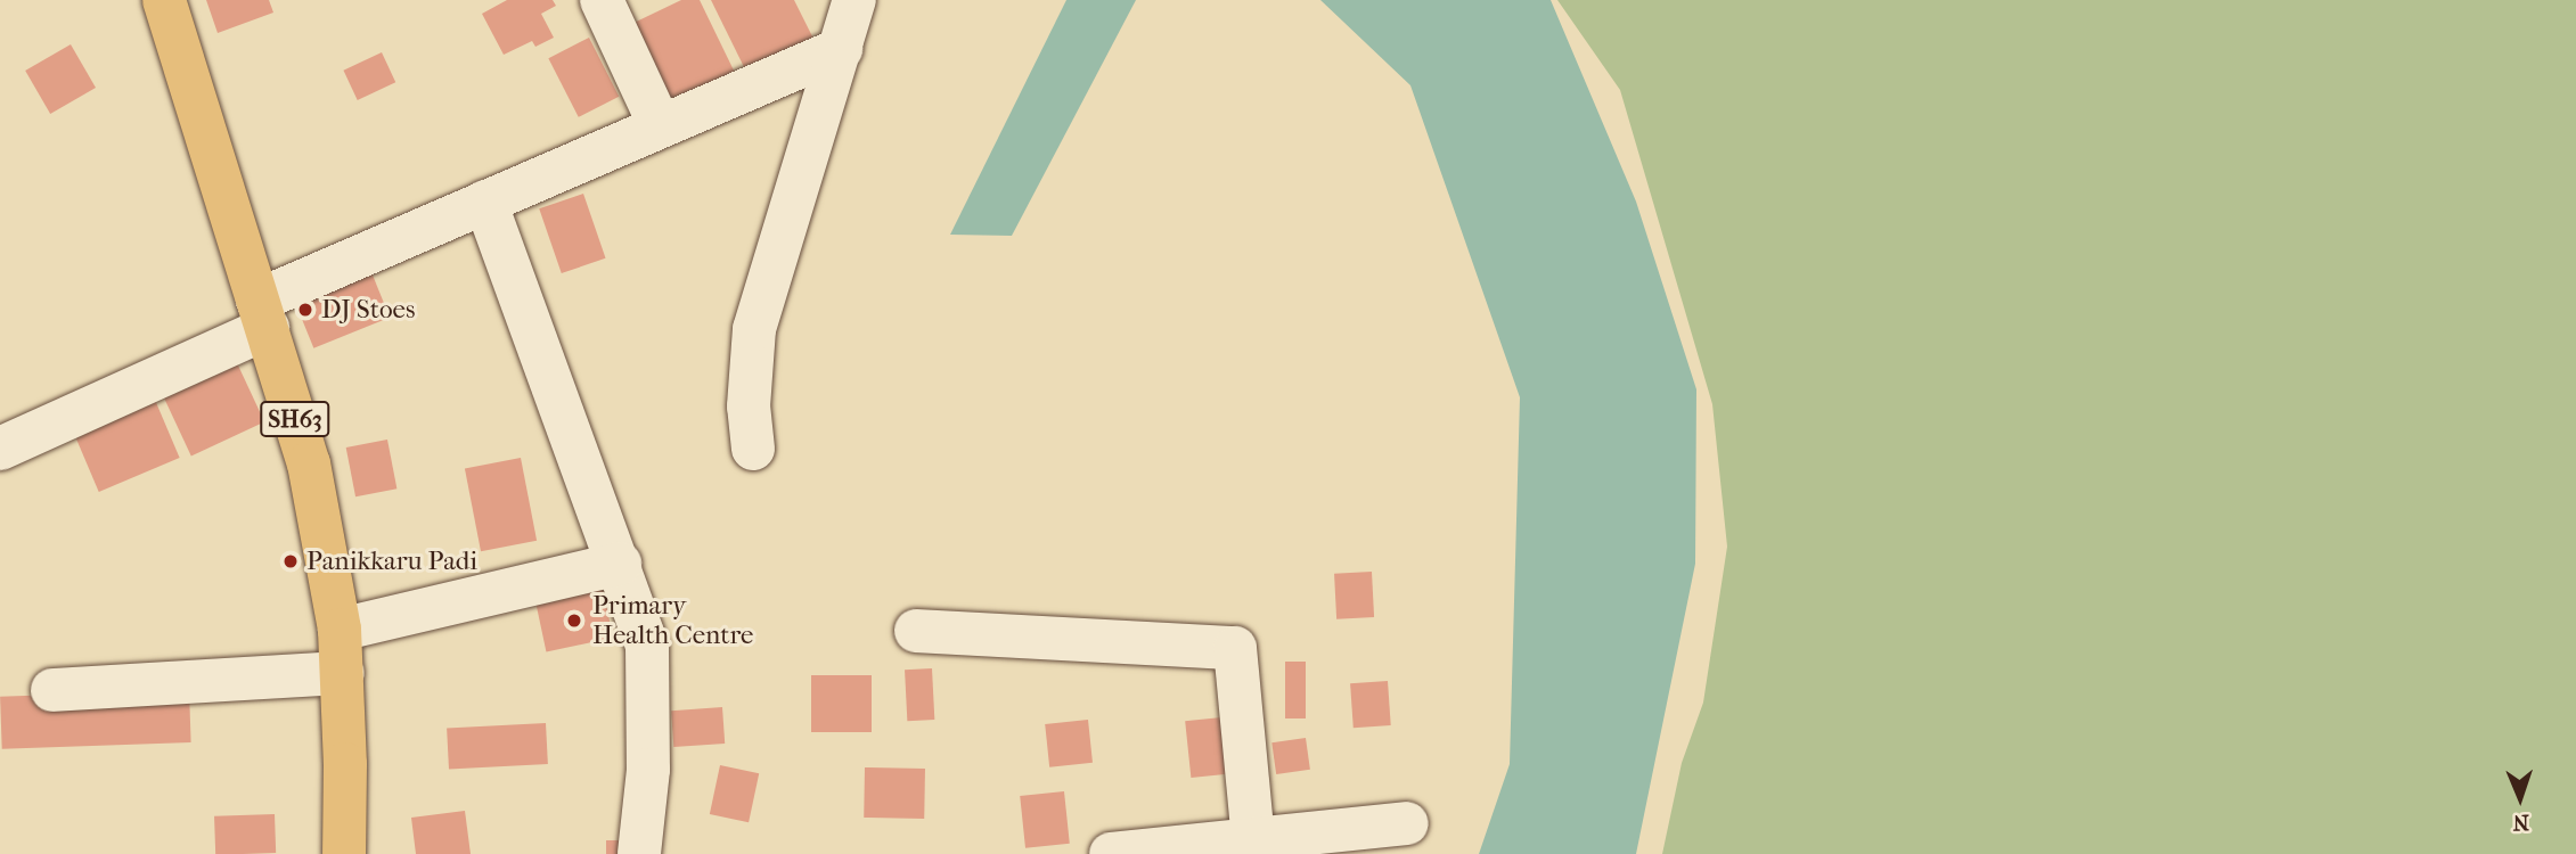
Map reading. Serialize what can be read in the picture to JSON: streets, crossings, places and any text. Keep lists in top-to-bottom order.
{
  "streets": {
    "main road": ["SH63"]
  },
  "places": ["DJ Stoes", "Panikkaru Padi", "Primary Health Centre"],
  "north": "bottom"
}
